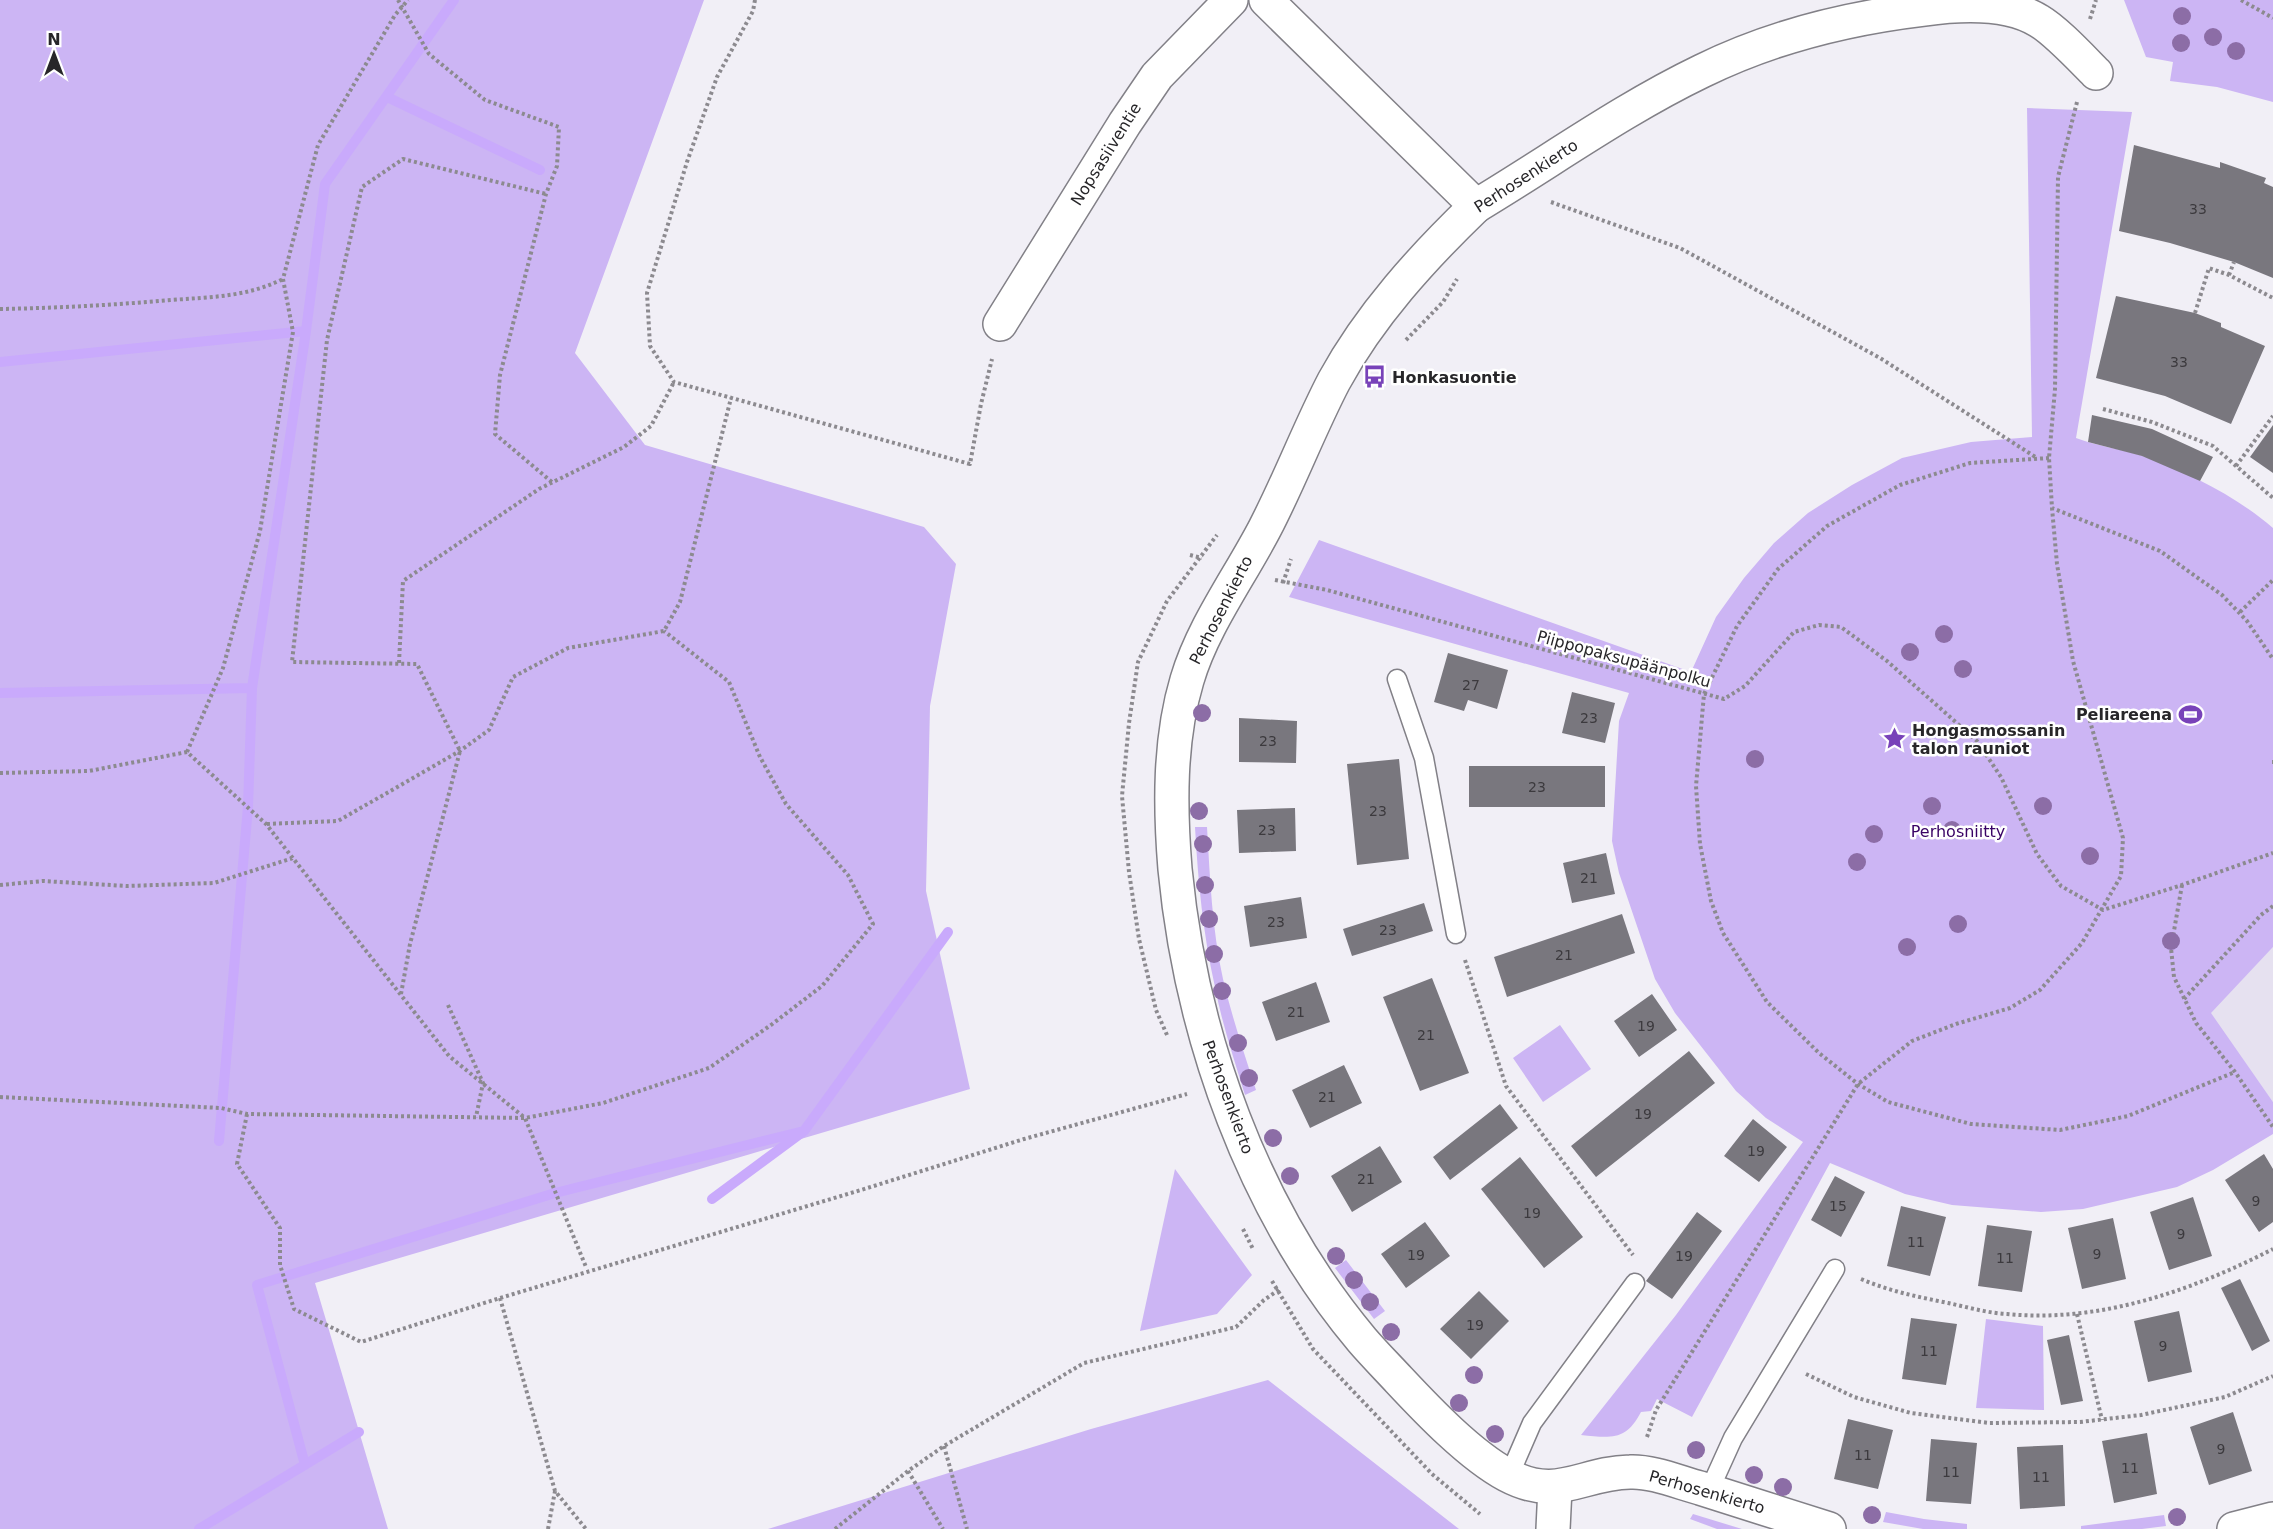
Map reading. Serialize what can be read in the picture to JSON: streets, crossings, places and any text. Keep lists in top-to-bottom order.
{
  "streets": {
    "street": ["Nopsasiiventie", "Perhosenkierto"],
    "path": ["Piippopaksupäänpolku"]
  },
  "crossings": [
    ["Perhosenkierto", "Piippopaksupäänpolku"]
  ],
  "parks": ["Perhosniitty"],
  "places": {
    "bus stop": ["Honkasuontie"],
    "sports": ["Peliareena"],
    "place": ["Hongasmossanin talon rauniot"]
  },
  "house_numbers": [
    "33",
    "33",
    "27",
    "23",
    "23",
    "23",
    "23",
    "23",
    "21",
    "23",
    "23",
    "21",
    "21",
    "19",
    "21",
    "21",
    "19",
    "19",
    "21",
    "9",
    "15",
    "19",
    "9",
    "11",
    "9",
    "19",
    "19",
    "11",
    "19",
    "9",
    "11",
    "9",
    "11",
    "11",
    "11",
    "11"
  ],
  "north": "top"
}
